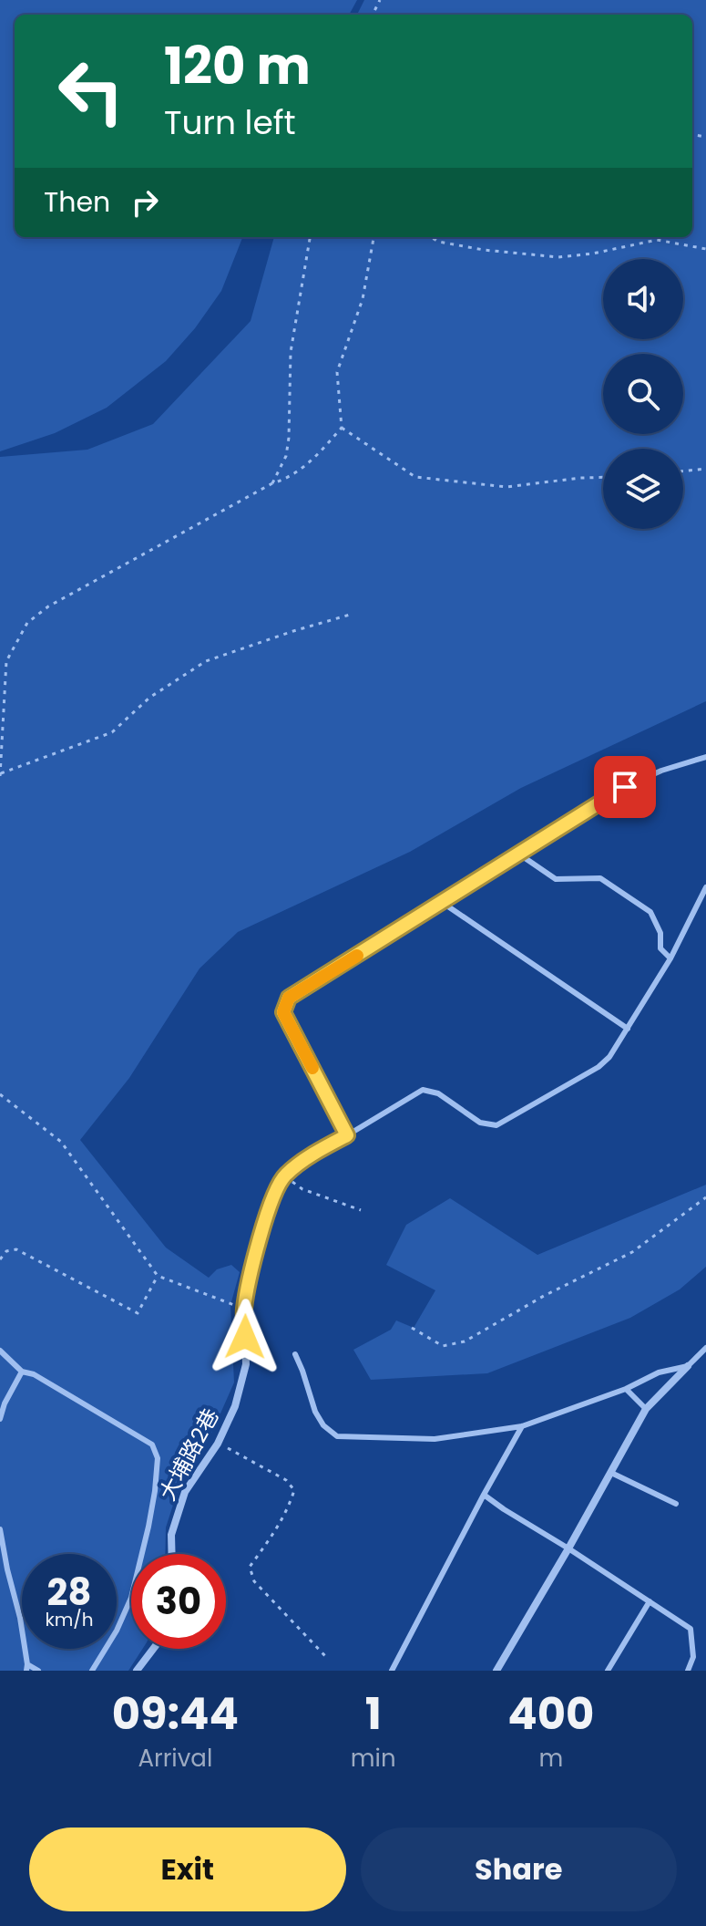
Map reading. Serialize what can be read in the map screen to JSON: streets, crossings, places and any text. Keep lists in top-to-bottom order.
{
  "streets": {
    "street": ["大埔路2巷"]
  },
  "page": {
    "turn": ["120 m", "Turn left"],
    "then": "Then",
    "speed": "28 km/h",
    "limit": "30",
    "eta": [
      "09:44",
      "Arrival",
      "1",
      "min",
      "400",
      "m"
    ],
    "buttons": ["Exit", "Share"]
  }
}
